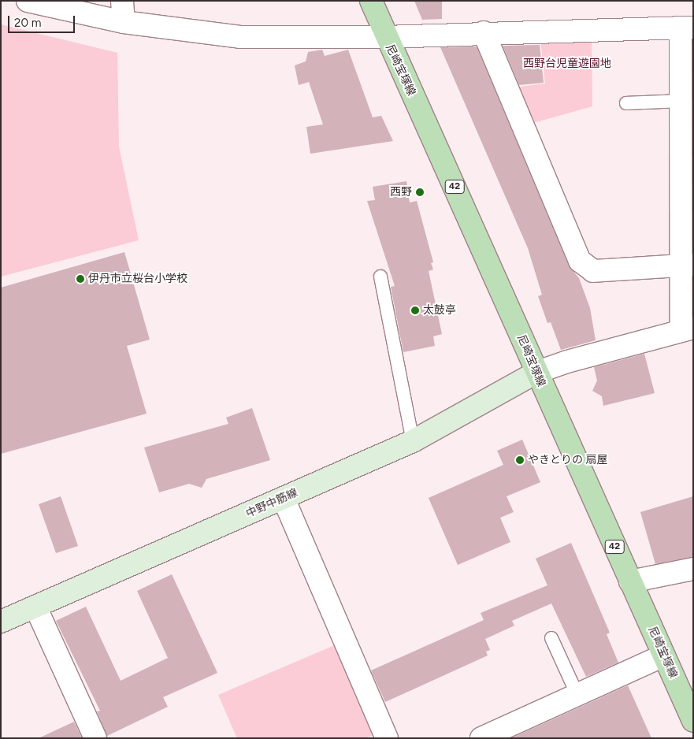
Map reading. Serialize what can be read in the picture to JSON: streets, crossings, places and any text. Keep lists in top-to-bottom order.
{
  "streets": {
    "main road": ["尼崎宝塚線", "42", "中野中筋線"]
  },
  "crossings": [
    ["尼崎宝塚線", "中野中筋線"]
  ],
  "parks": ["西野台児童遊園地"],
  "places": [
    "西野",
    "伊丹市立桜台小学校",
    "太鼓亭",
    "やきとりの 扇屋"
  ],
  "scale_bar": "20 m"
}
